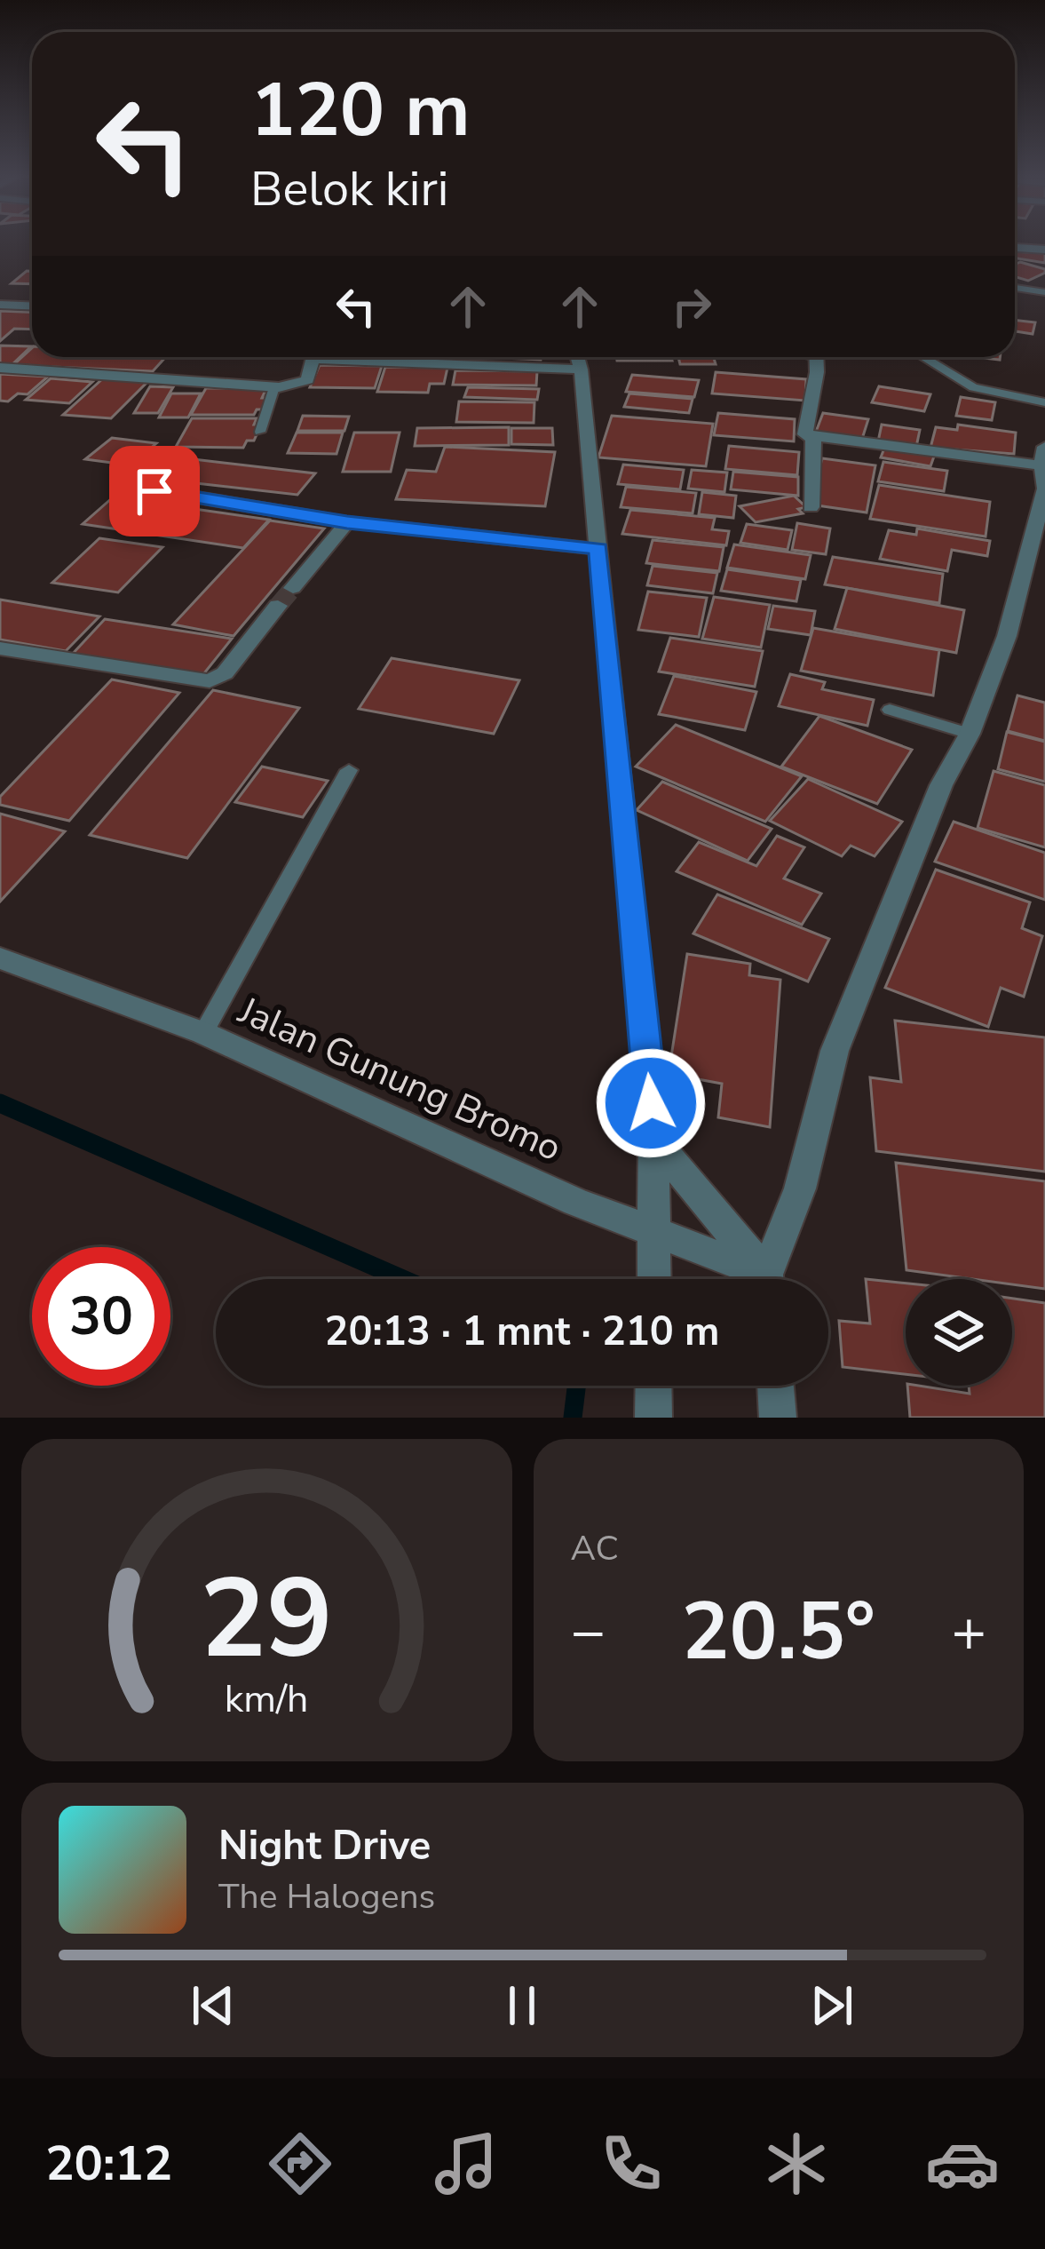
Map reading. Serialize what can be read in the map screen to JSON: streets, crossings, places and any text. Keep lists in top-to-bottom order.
{
  "streets": {
    "street": ["Jalan Gunung Bromo"]
  },
  "page": {
    "turn": ["120 m", "Belok kiri"],
    "limit": "30",
    "trip": "20:13 · 1 mnt · 210 m",
    "tile": "AC",
    "heat": ["−", "20.5°", "+"],
    "song": ["Night Drive", "The Halogens"],
    "tabs": "20:12",
    "gauge": ["29", "km/h"]
  }
}
